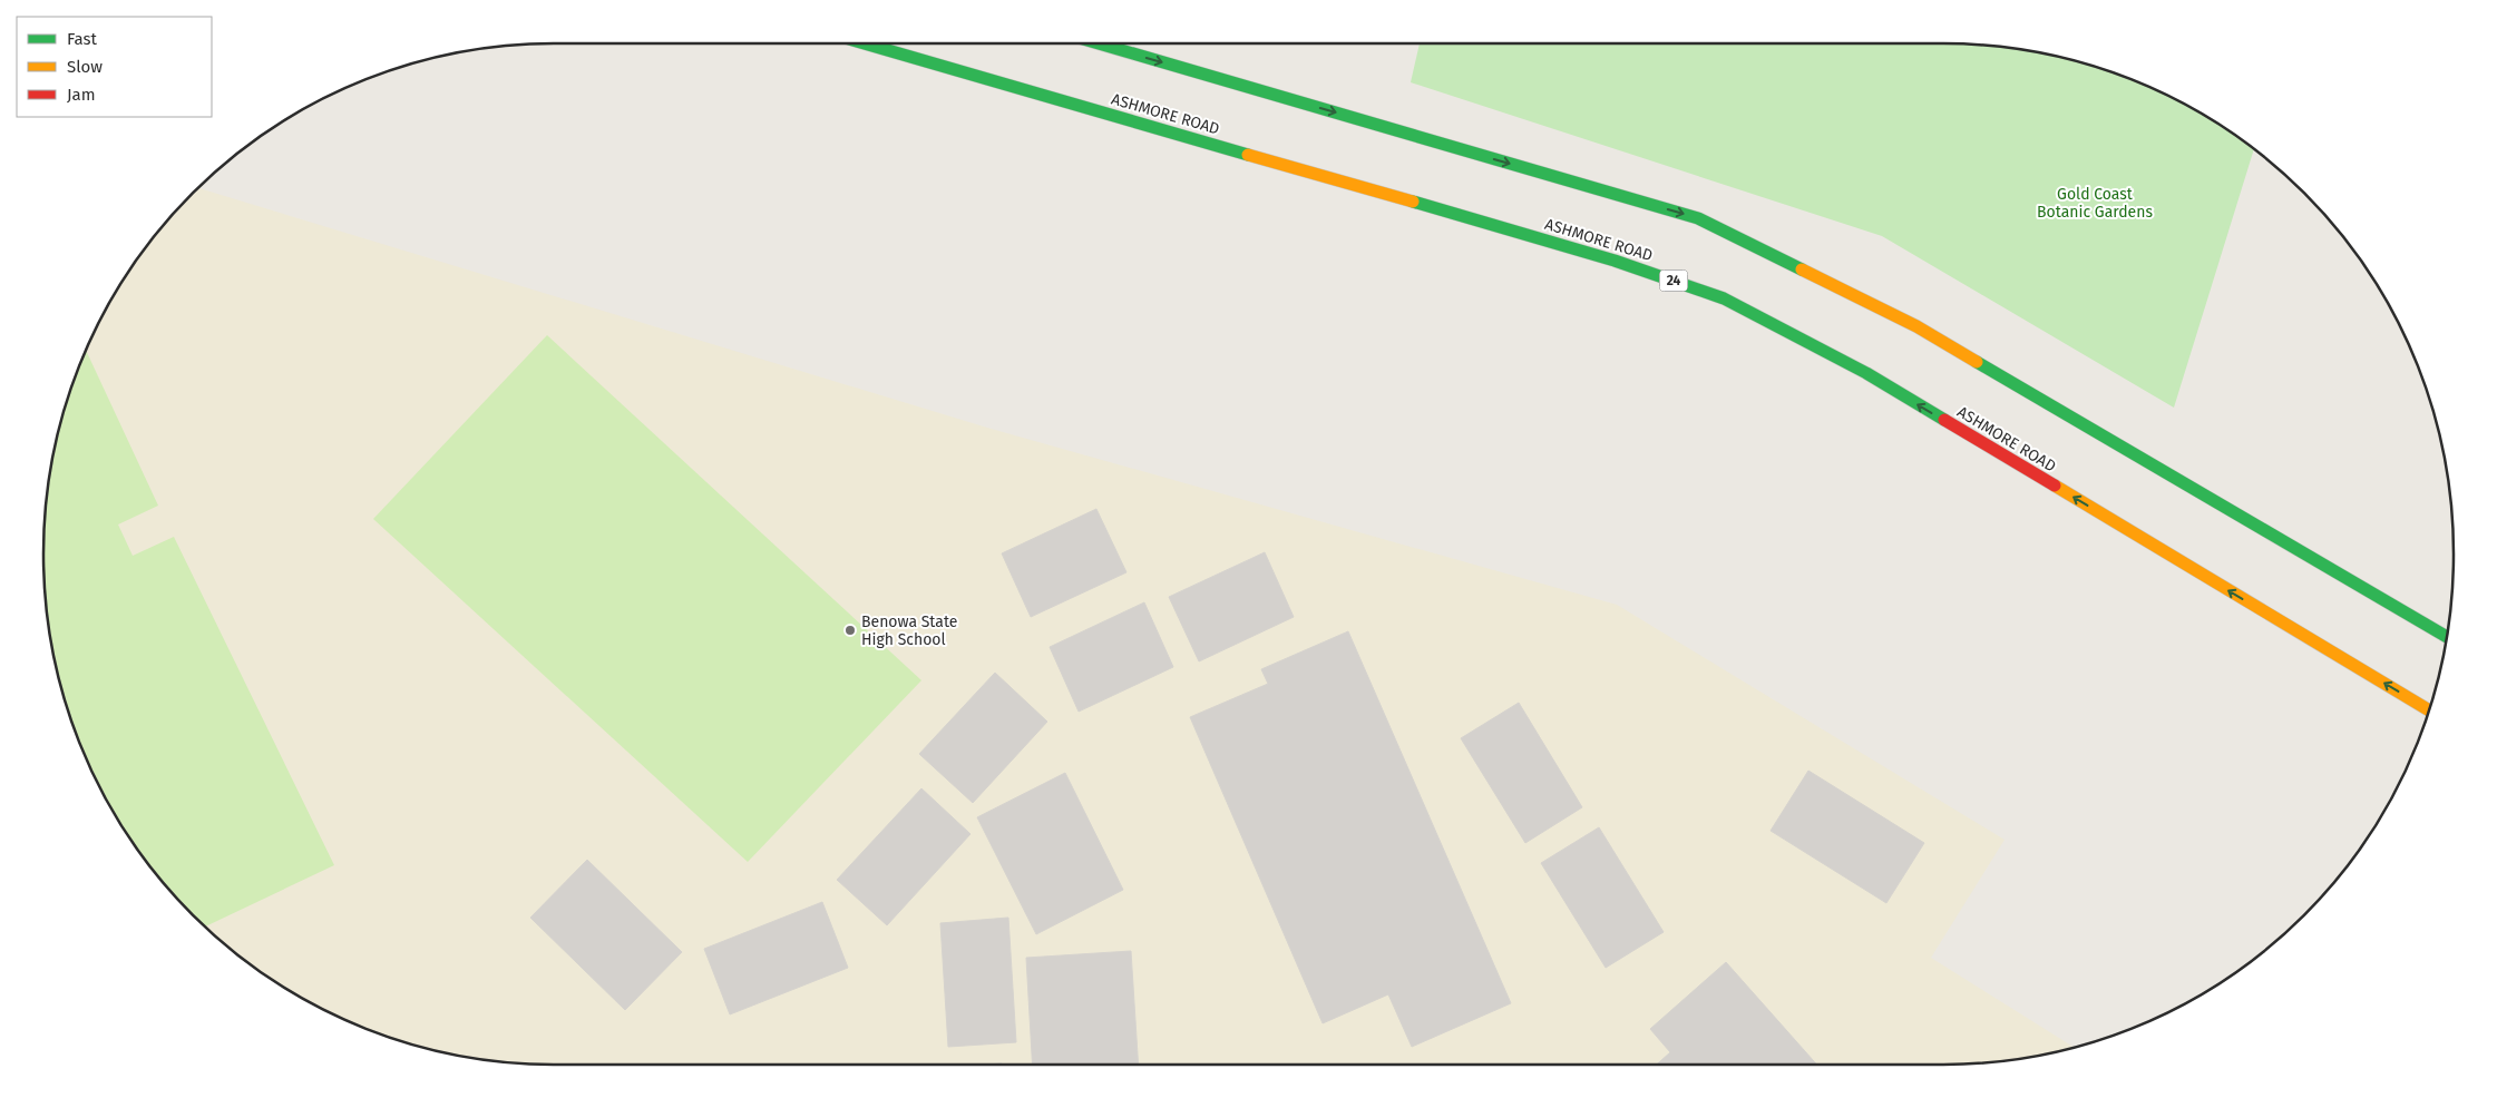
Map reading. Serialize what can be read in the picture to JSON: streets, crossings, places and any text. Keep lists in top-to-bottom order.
{
  "streets": {
    "main road": ["ASHMORE ROAD", "24"]
  },
  "parks": ["Gold Coast Botanic Gardens"],
  "places": ["Benowa State High School"],
  "legend": ["Fast", "Slow", "Jam"]
}
